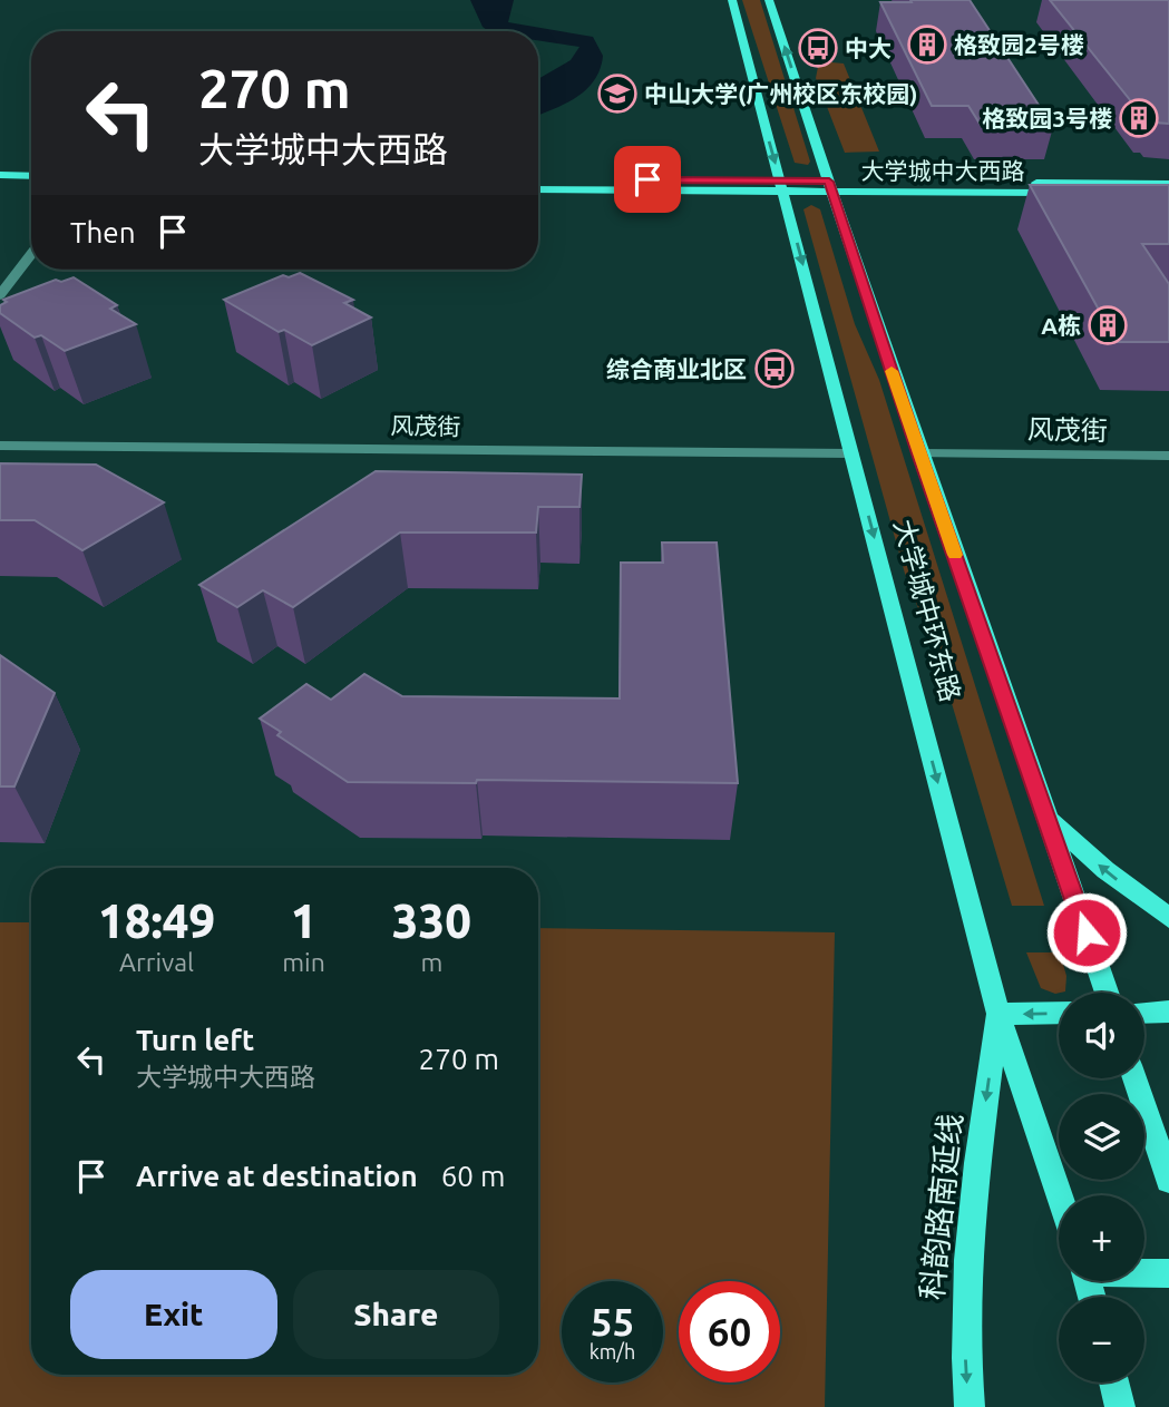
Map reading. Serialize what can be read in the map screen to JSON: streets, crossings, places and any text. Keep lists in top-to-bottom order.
{
  "streets": {
    "main road": ["大学城中大西路", "大学城中环东路", "科韵路南延线"],
    "street": ["风茂街"]
  },
  "crossings": [
    ["大学城中大西路", "大学城中环东路"],
    ["风茂街", "大学城中环东路"],
    ["大学城中环东路", "科韵路南延线"]
  ],
  "one_way": ["科韵路南延线"],
  "places": {
    "building": ["格致园2号楼", "格致园3号楼", "A栋"],
    "bus stop": ["中大", "综合商业北区"],
    "school or university": ["中山大学(广州校区东校园)"]
  },
  "page": {
    "turn": ["270 m", "大学城中大西路"],
    "then": "Then",
    "eta": [
      "18:49",
      "Arrival",
      "1",
      "min",
      "330",
      "m"
    ],
    "map_buttons": ["+", "−"],
    "list": [
      {
        "name": "Turn left",
        "note": "大学城中大西路",
        "value": "270 m"
      },
      {
        "name": "Arrive at destination",
        "value": "60 m"
      }
    ],
    "buttons": ["Exit", "Share"],
    "speed": "55 km/h",
    "limit": "60"
  }
}
